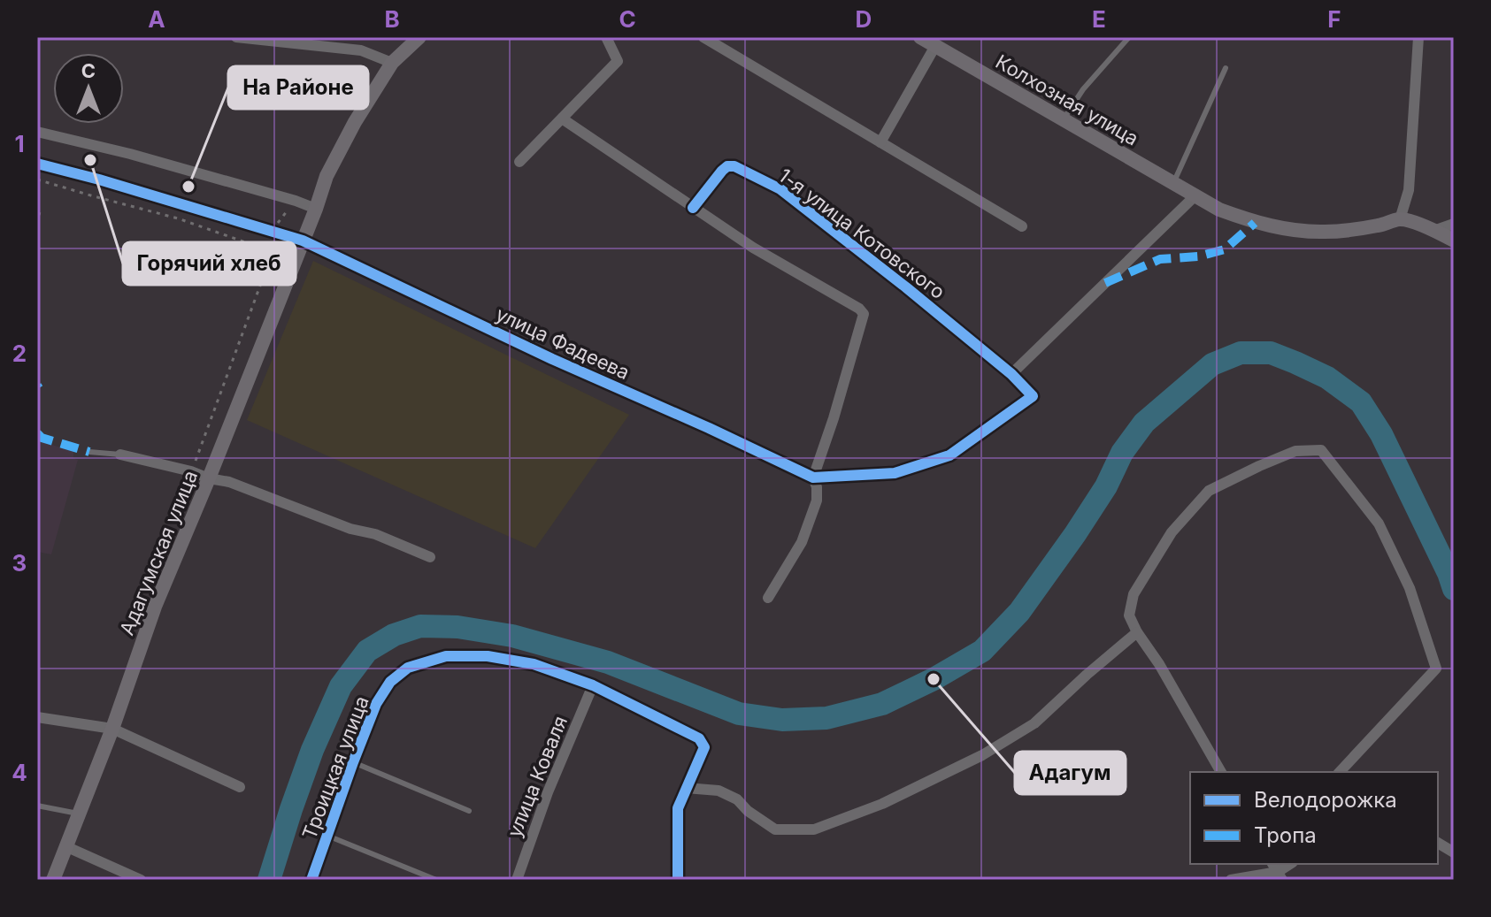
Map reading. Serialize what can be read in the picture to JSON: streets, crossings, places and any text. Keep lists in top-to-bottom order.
{
  "streets": {
    "main road": ["Колхозная улица", "Адагумская улица"],
    "street": [
      "1-я улица Котовского",
      "улица Фадеева",
      "Троицкая улица",
      "улица Коваля"
    ]
  },
  "crossings": [
    ["1-я улица Котовского", "улица Фадеева"],
    ["улица Фадеева", "Адагумская улица"],
    ["Троицкая улица", "улица Коваля"]
  ],
  "places": ["Горячий хлеб", "На Районе", "Адагум"],
  "legend": ["Велодорожка", "Тропа"],
  "north": "top",
  "grid": {
    "columns": [
      "A",
      "B",
      "C",
      "D",
      "E",
      "F"
    ],
    "rows": [
      "1",
      "2",
      "3",
      "4"
    ]
  }
}
